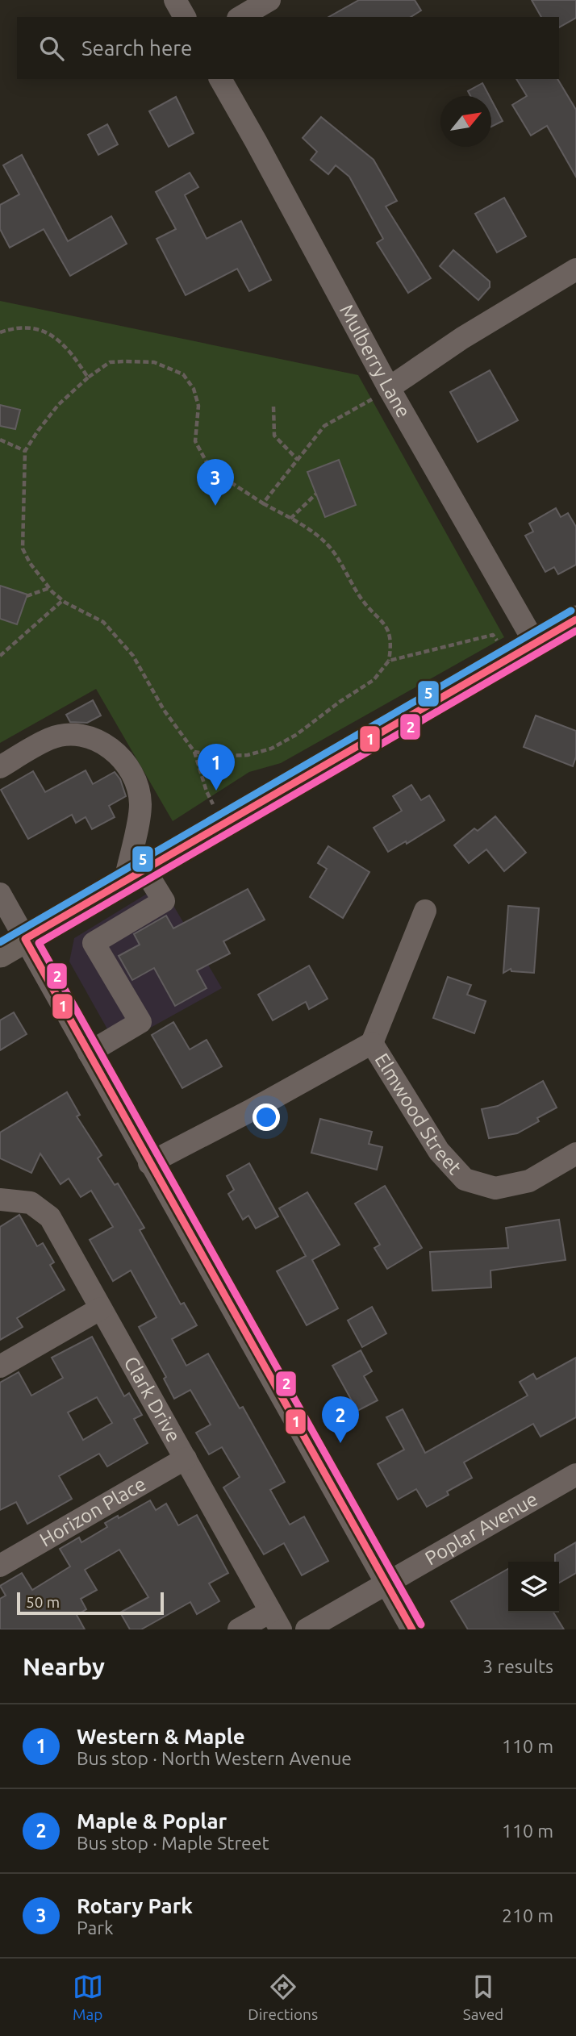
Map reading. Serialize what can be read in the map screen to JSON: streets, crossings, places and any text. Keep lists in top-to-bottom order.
{
  "streets": {
    "street": [
      "Mulberry Lane",
      "Elmwood Street",
      "Clark Drive",
      "Horizon Place",
      "Poplar Avenue"
    ]
  },
  "crossings": [
    ["Clark Drive", "Horizon Place"]
  ],
  "lines": ["transit line 5", "transit line 1", "transit line 2"],
  "scale_bar": "50 m",
  "north": "top right",
  "page": {
    "search": "Search here",
    "pins": ["3", "1", "2"],
    "scale": "50 m",
    "heading": ["Nearby", "3 results"],
    "list": [
      {
        "mark": "1",
        "name": "Western & Maple",
        "note": "Bus stop · North Western Avenue",
        "value": "110 m"
      },
      {
        "mark": "2",
        "name": "Maple & Poplar",
        "note": "Bus stop · Maple Street",
        "value": "110 m"
      },
      {
        "mark": "3",
        "name": "Rotary Park",
        "note": "Park",
        "value": "210 m"
      }
    ],
    "nav": ["Map", "Directions", "Saved"]
  }
}
